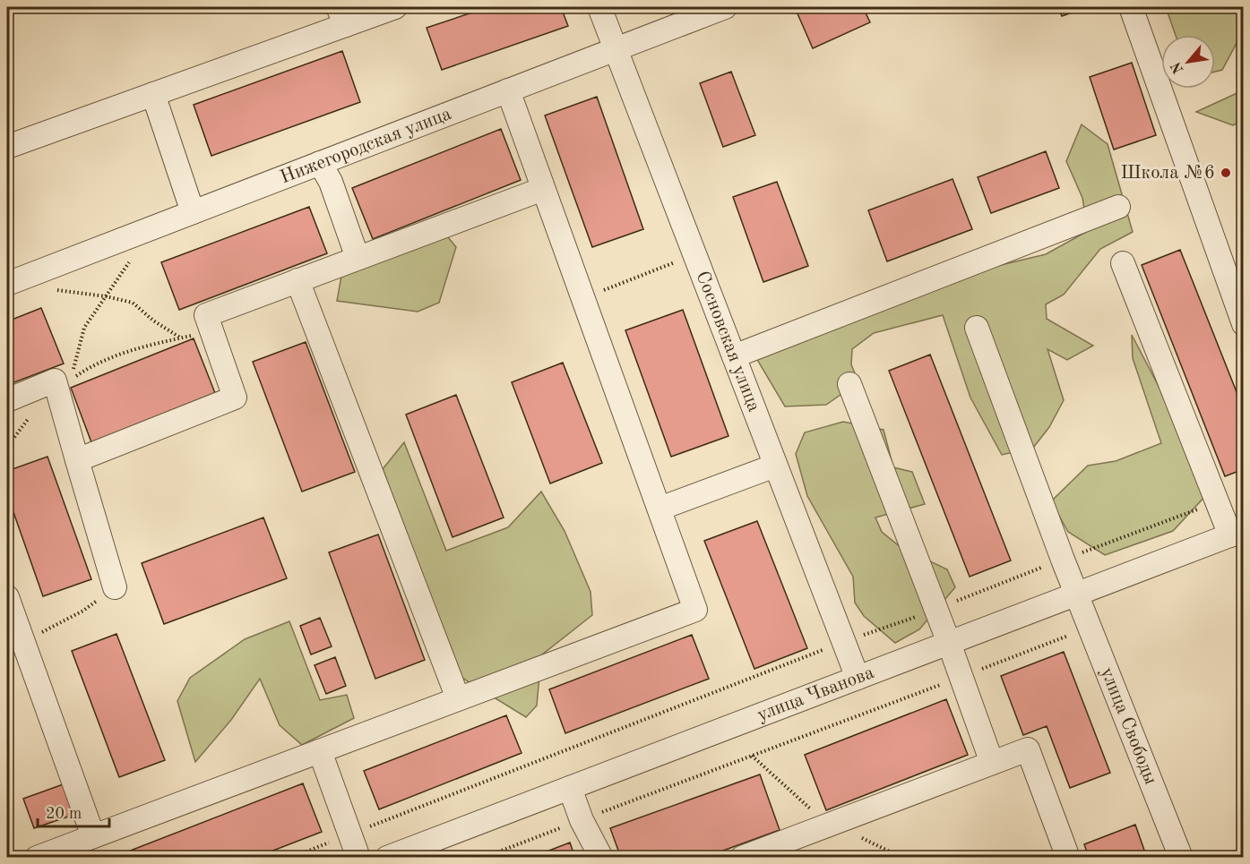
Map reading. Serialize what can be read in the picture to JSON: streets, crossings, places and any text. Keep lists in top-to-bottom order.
{
  "streets": {
    "street": [
      "Нижегородская улица",
      "Сосновская улица",
      "улица Чванова",
      "улица Свободы"
    ]
  },
  "crossings": [
    ["Нижегородская улица", "Сосновская улица"],
    ["Сосновская улица", "улица Чванова"],
    ["улица Чванова", "улица Свободы"]
  ],
  "places": ["Школа №6"],
  "scale_bar": "20 m",
  "north": "bottom left"
}
